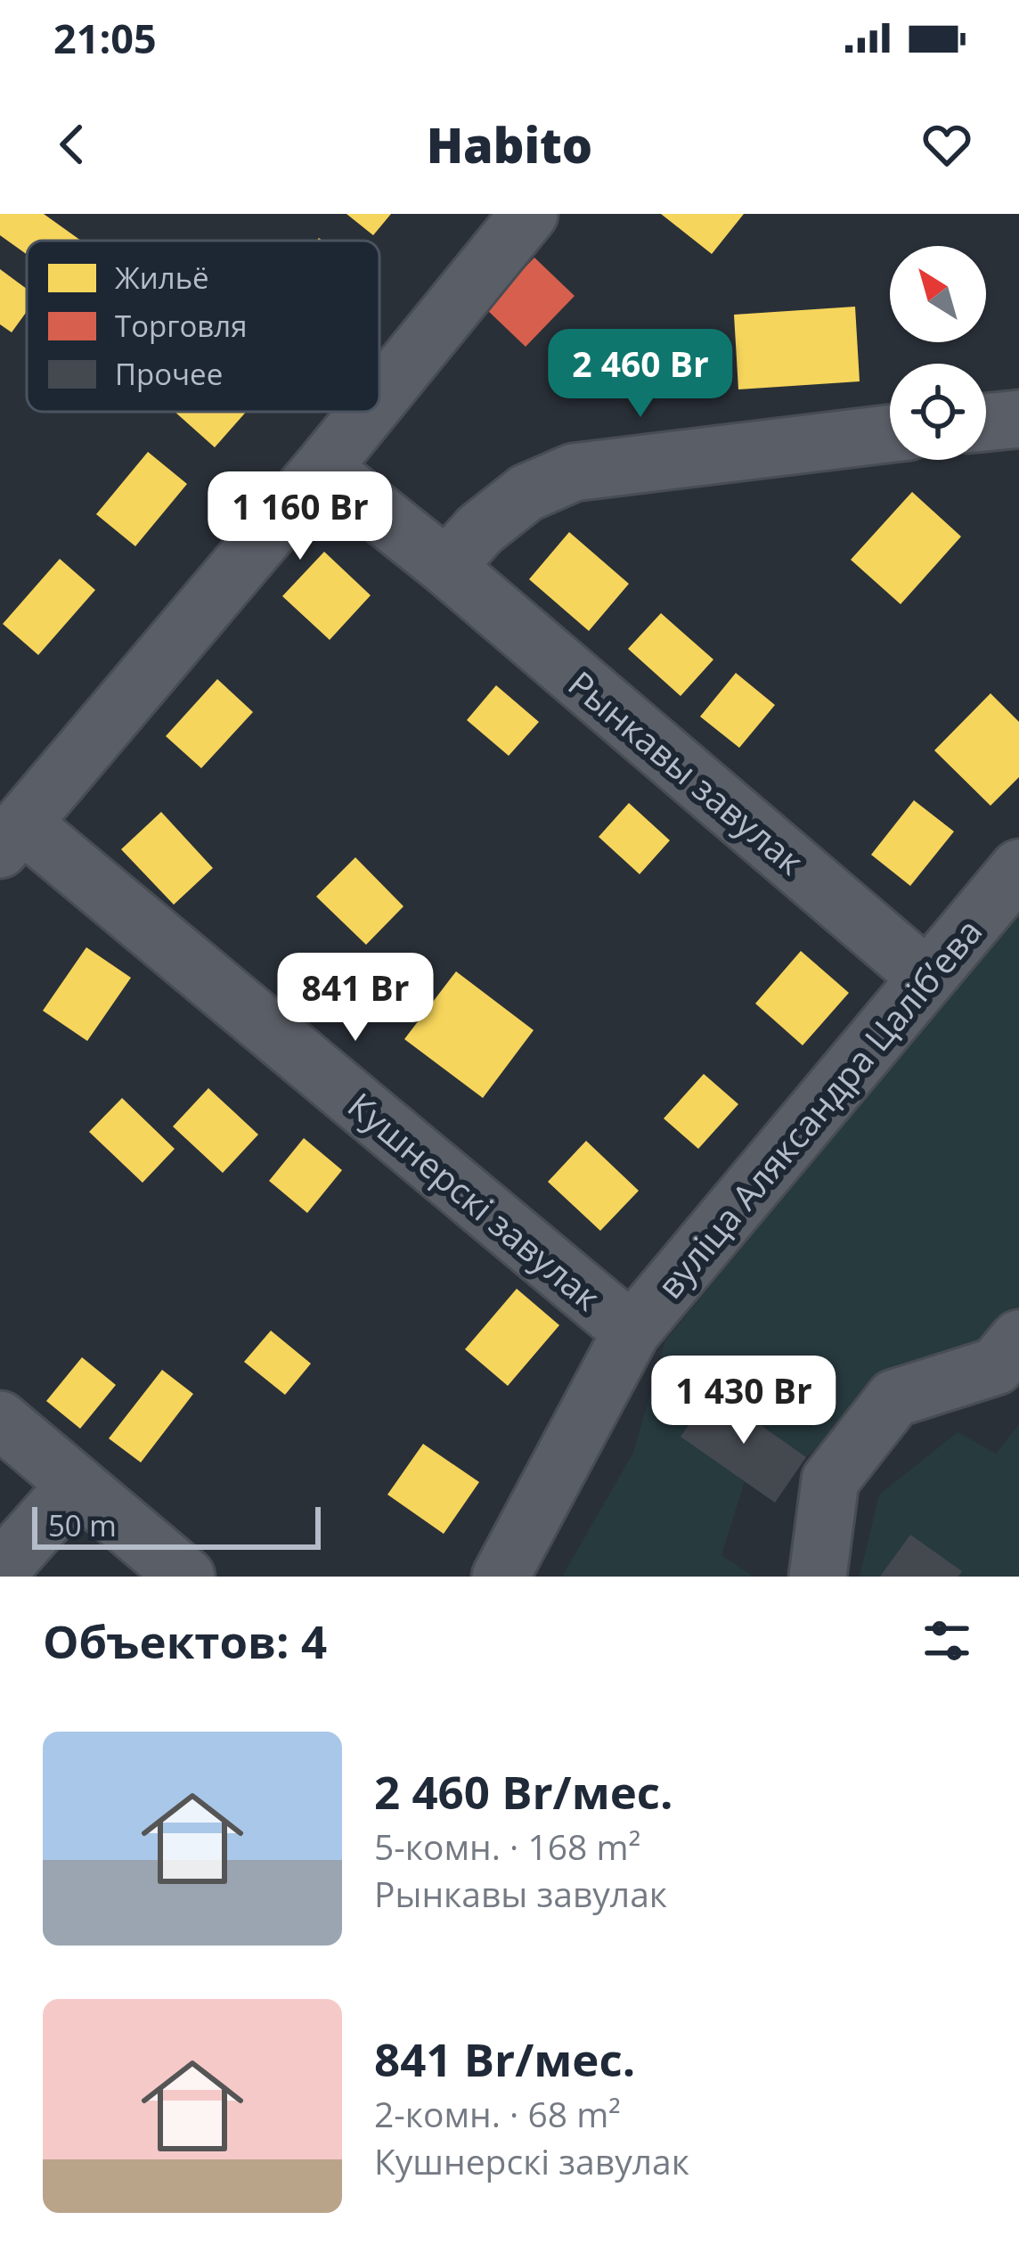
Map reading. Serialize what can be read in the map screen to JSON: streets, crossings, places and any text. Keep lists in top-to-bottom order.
{
  "streets": {
    "street": ["Рынкавы завулак", "вуліца Аляксандра Цалібʼева", "Кушнерскі завулак"]
  },
  "crossings": [
    ["Рынкавы завулак", "вуліца Аляксандра Цалібʼева"],
    ["вуліца Аляксандра Цалібʼева", "Кушнерскі завулак"]
  ],
  "legend": ["Жильё", "Торговля", "Прочее"],
  "scale_bar": "50 m",
  "north": "top left",
  "page": {
    "status": "21:05",
    "header": "Habito",
    "price": [
      "2 460 Br",
      "1 160 Br",
      "841 Br",
      "1 430 Br"
    ],
    "scale": "50 m",
    "heading": "Объектов: 4",
    "list": [
      {
        "name": "2 460 Br/мес.",
        "note": "5-комн. · 168 m² · Рынкавы завулак"
      },
      {
        "name": "841 Br/мес.",
        "note": "2-комн. · 68 m² · Кушнерскі завулак"
      }
    ]
  }
}
